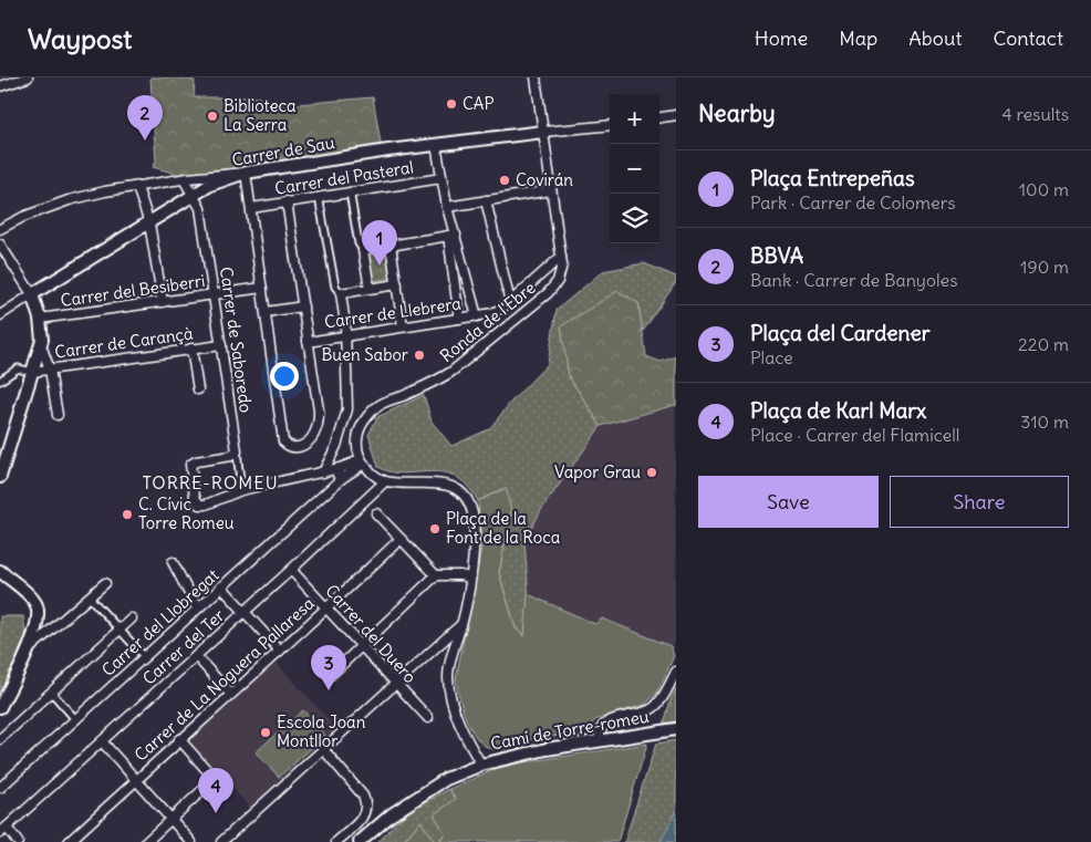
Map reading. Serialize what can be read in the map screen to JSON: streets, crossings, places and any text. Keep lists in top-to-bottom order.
{
  "streets": {
    "street": [
      "Carrer de Sau",
      "Carrer del Pasteral",
      "Carrer del Besiberri",
      "Carrer de Llebrera",
      "Ronda de l'Ebre",
      "Carrer de Saboredo",
      "Carrer de Carançà",
      "Carrer del Llobregat",
      "Carrer del Duero",
      "Carrer del Ter",
      "Carrer de La Noguera Pallaresa",
      "Camí de Torre-romeu"
    ]
  },
  "crossings": [
    ["Carrer de Sau", "Ronda de l'Ebre"],
    ["Carrer de Sau", "Carrer de Saboredo"],
    ["Carrer del Besiberri", "Carrer de Saboredo"],
    ["Carrer de Llebrera", "Ronda de l'Ebre"],
    ["Ronda de l'Ebre", "Carrer del Llobregat"],
    ["Carrer de Saboredo", "Carrer de Carançà"],
    ["Carrer del Duero", "Carrer del Ter"],
    ["Carrer del Duero", "Carrer de La Noguera Pallaresa"]
  ],
  "districts": ["TORRE-ROMEU"],
  "places": [
    "CAP",
    "Biblioteca La Serra",
    "Covirán",
    "Buen Sabor",
    "Vapor Grau",
    "C. Cívic Torre Romeu",
    "Plaça de la Font de la Roca",
    "Escola Joan Montllor"
  ],
  "page": {
    "header": "Waypost",
    "nav": [
      "Home",
      "Map",
      "About",
      "Contact"
    ],
    "heading": ["Nearby", "4 results"],
    "map_buttons": ["+", "−"],
    "pins": [
      "2",
      "1",
      "3",
      "4"
    ],
    "list": [
      {
        "mark": "1",
        "name": "Plaça Entrepeñas",
        "note": "Park · Carrer de Colomers",
        "value": "100 m"
      },
      {
        "mark": "2",
        "name": "BBVA",
        "note": "Bank · Carrer de Banyoles",
        "value": "190 m"
      },
      {
        "mark": "3",
        "name": "Plaça del Cardener",
        "note": "Place",
        "value": "220 m"
      },
      {
        "mark": "4",
        "name": "Plaça de Karl Marx",
        "note": "Place · Carrer del Flamicell",
        "value": "310 m"
      }
    ],
    "buttons": ["Save", "Share"]
  }
}
